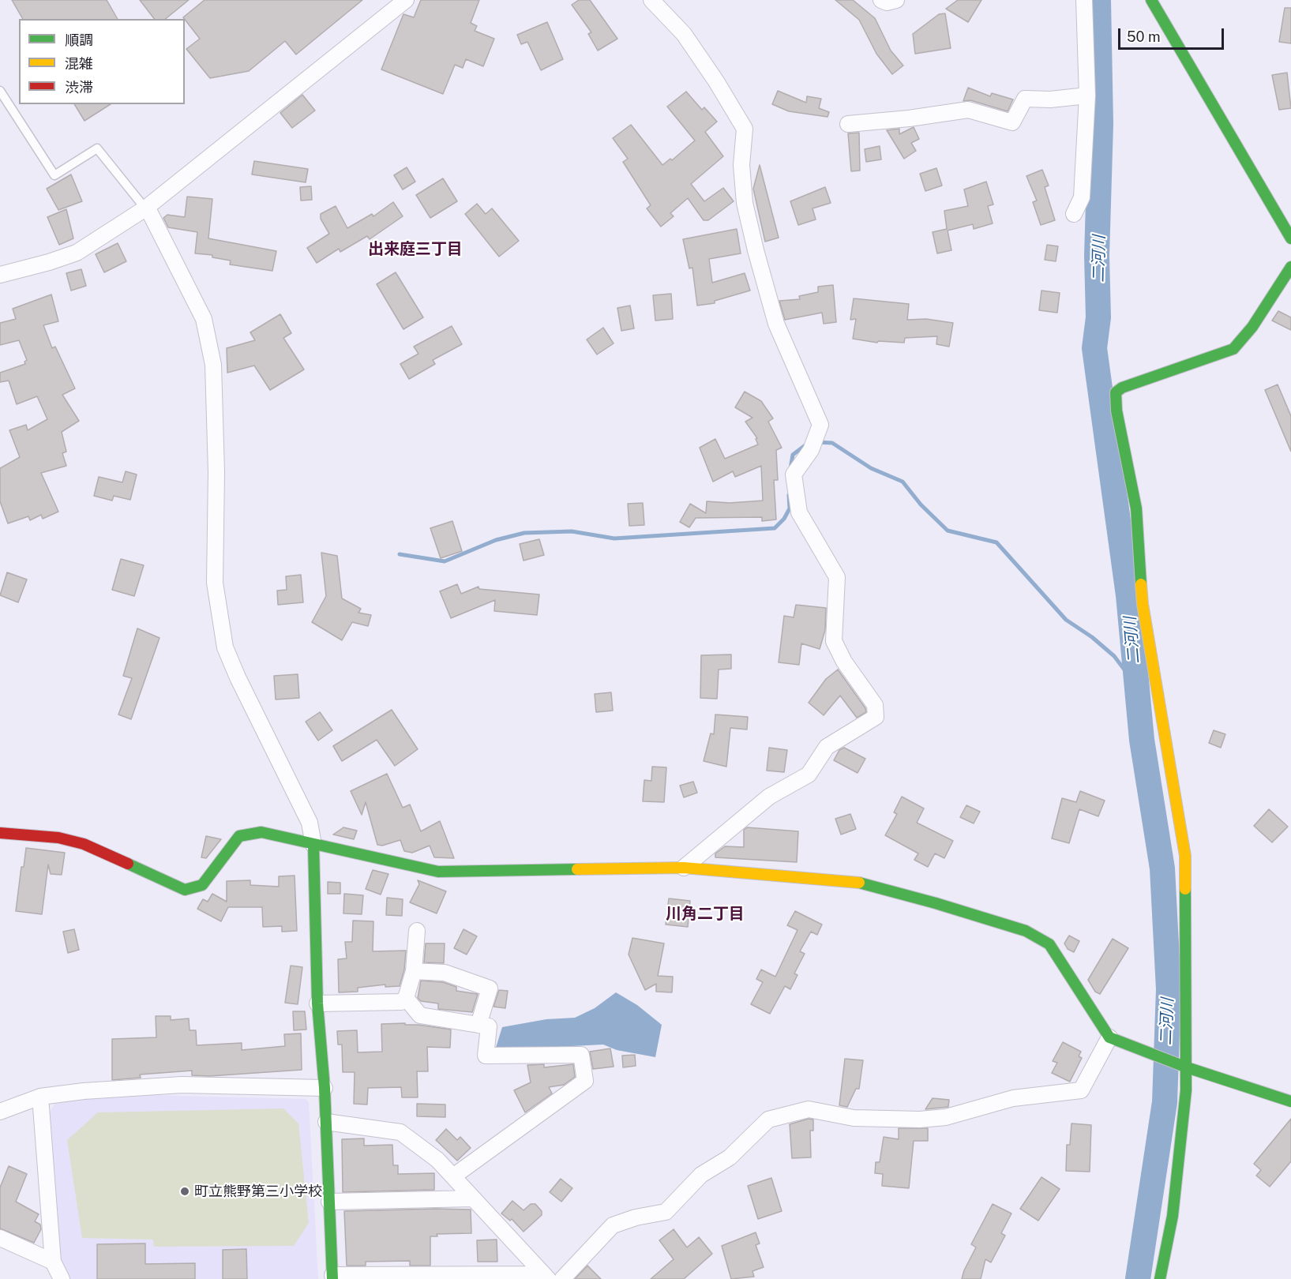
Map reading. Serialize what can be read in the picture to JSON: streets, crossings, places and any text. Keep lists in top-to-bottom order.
{
  "districts": ["出来庭三丁目", "川角二丁目"],
  "water": ["二河川"],
  "places": ["町立熊野第三小学校"],
  "legend": ["順調", "混雑", "渋滞"],
  "scale_bar": "50 m"
}
